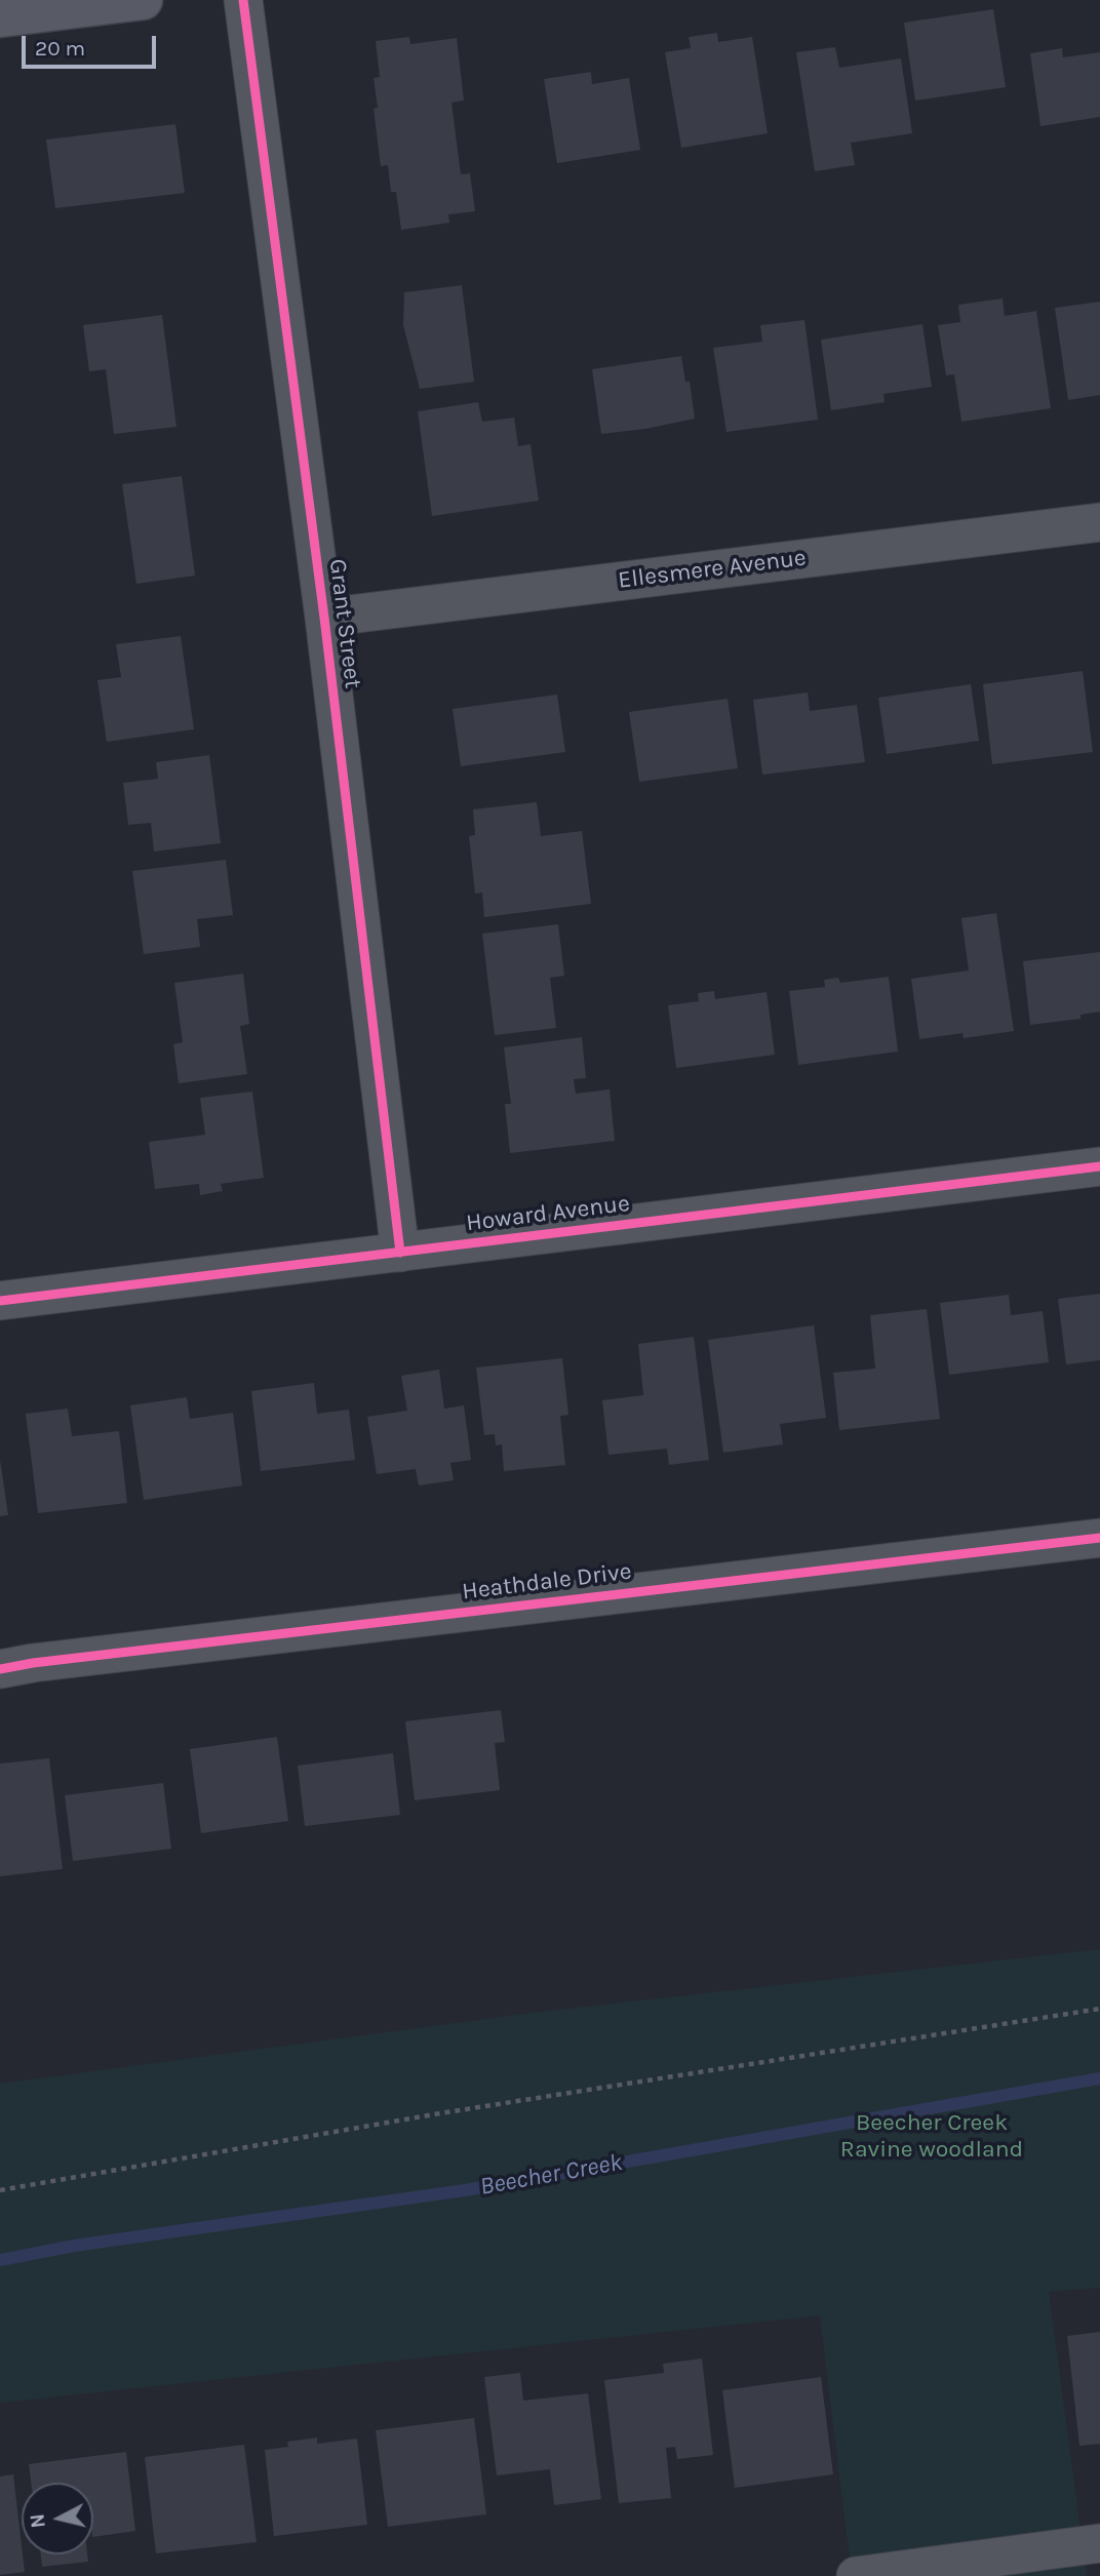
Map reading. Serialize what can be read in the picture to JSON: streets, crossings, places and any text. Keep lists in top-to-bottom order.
{
  "streets": {
    "street": [
      "Ellesmere Avenue",
      "Grant Street",
      "Howard Avenue",
      "Heathdale Drive"
    ]
  },
  "crossings": [
    ["Ellesmere Avenue", "Grant Street"],
    ["Grant Street", "Howard Avenue"]
  ],
  "water": ["Beecher Creek"],
  "parks": ["Beecher Creek Ravine woodland"],
  "scale_bar": "20 m",
  "north": "left"
}
